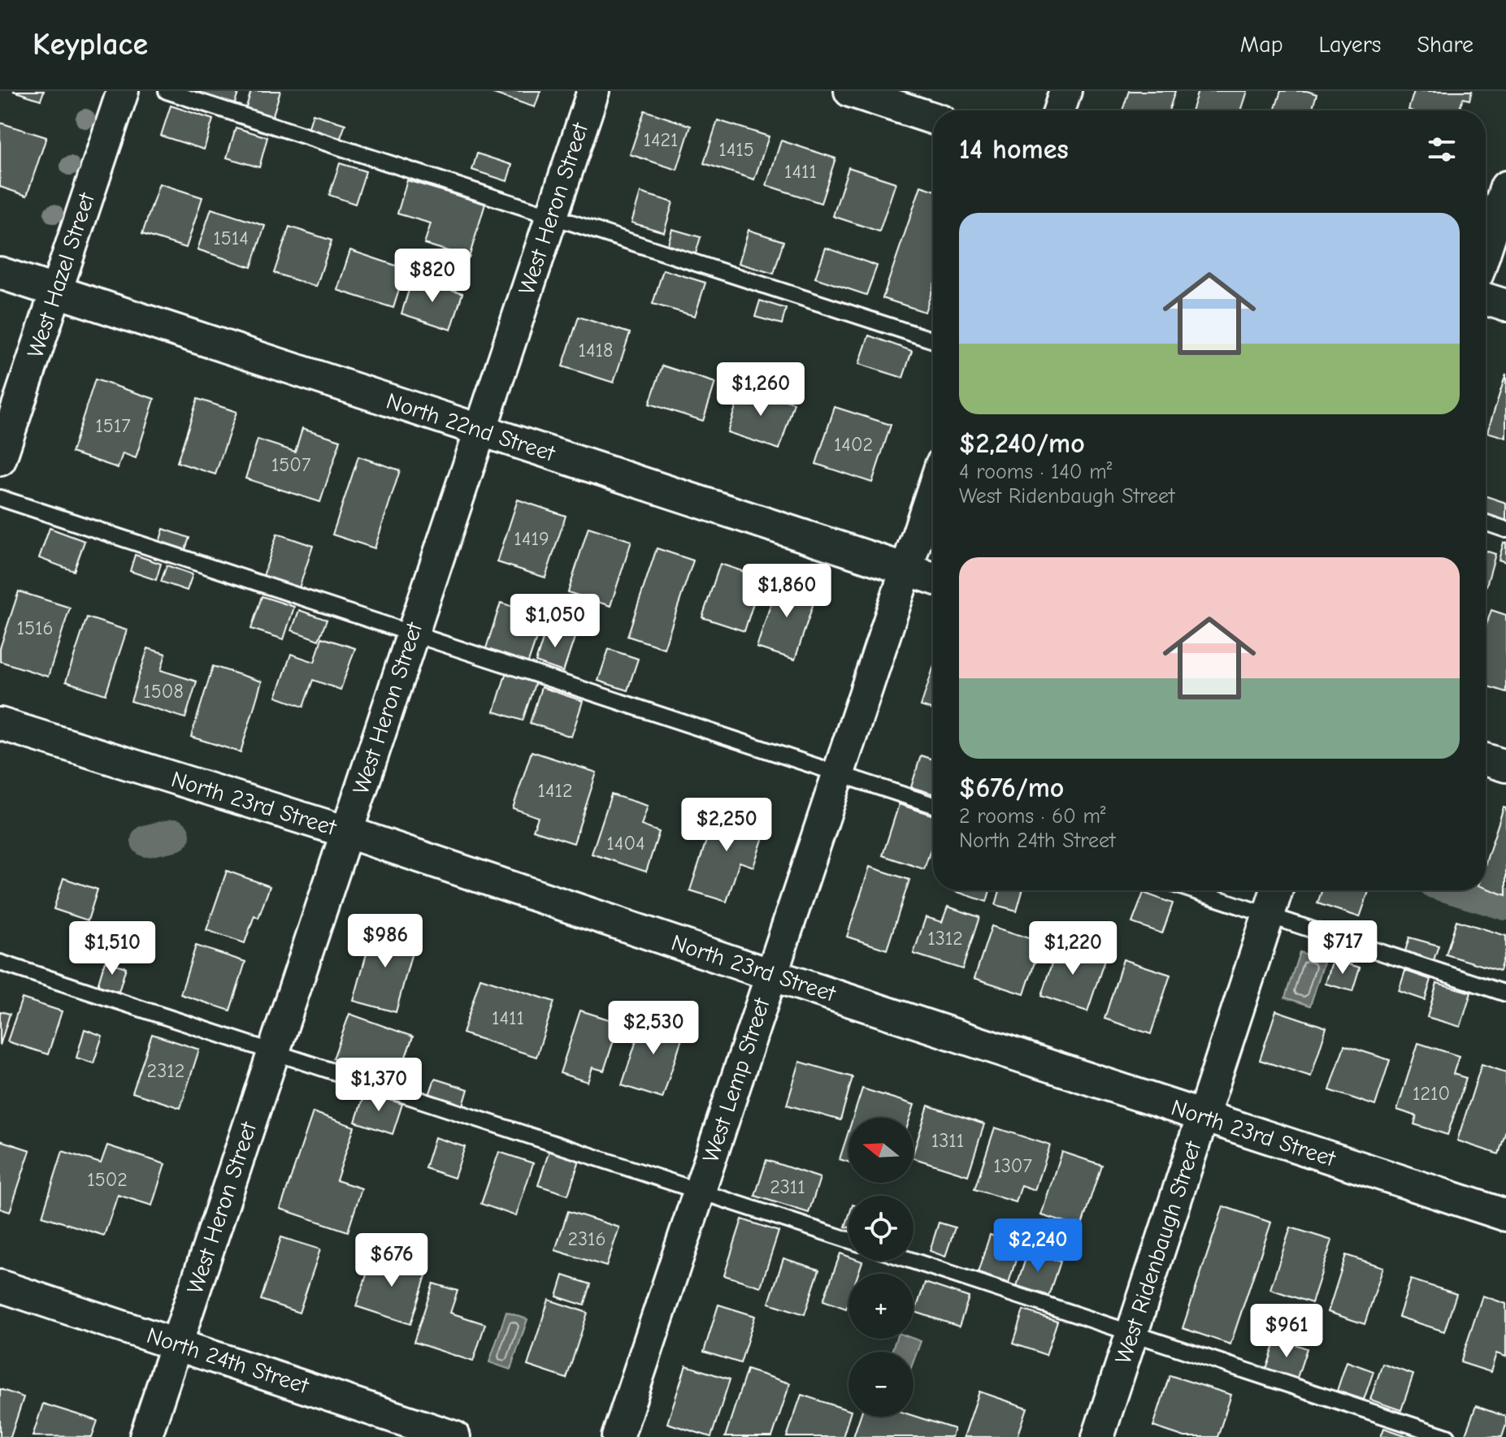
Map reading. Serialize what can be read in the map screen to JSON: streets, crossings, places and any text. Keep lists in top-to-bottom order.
{
  "streets": {
    "street": [
      "West Heron Street",
      "West Hazel Street",
      "North 22nd Street",
      "North 23rd Street",
      "West Lemp Street",
      "West Ridenbaugh Street",
      "North 24th Street"
    ]
  },
  "crossings": [
    ["West Heron Street", "North 22nd Street"],
    ["West Heron Street", "North 23rd Street"],
    ["West Heron Street", "North 24th Street"],
    ["West Hazel Street", "North 22nd Street"],
    ["North 22nd Street", "West Lemp Street"],
    ["North 23rd Street", "West Lemp Street"],
    ["North 23rd Street", "West Ridenbaugh Street"]
  ],
  "house_numbers": [
    "1421",
    "1415",
    "1411",
    "1514",
    "1418",
    "1517",
    "1402",
    "1507",
    "1419",
    "1516",
    "1508",
    "1412",
    "1404",
    "1312",
    "1411",
    "2312",
    "1210",
    "1311",
    "1307",
    "1502",
    "2311",
    "2316"
  ],
  "north": "left",
  "page": {
    "header": "Keyplace",
    "nav": ["Map", "Layers", "Share"],
    "heading": "14 homes",
    "list": [
      {
        "name": "$2,240/mo",
        "note": "4 rooms · 140 m² · West Ridenbaugh Street"
      },
      {
        "name": "$676/mo",
        "note": "2 rooms · 60 m² · North 24th Street"
      }
    ],
    "price": [
      "$820",
      "$1,260",
      "$1,860",
      "$1,050",
      "$2,250",
      "$986",
      "$717",
      "$1,510",
      "$1,220",
      "$2,530",
      "$1,370",
      "$2,240",
      "$676",
      "$961"
    ],
    "map_buttons": ["+", "−"]
  }
}
